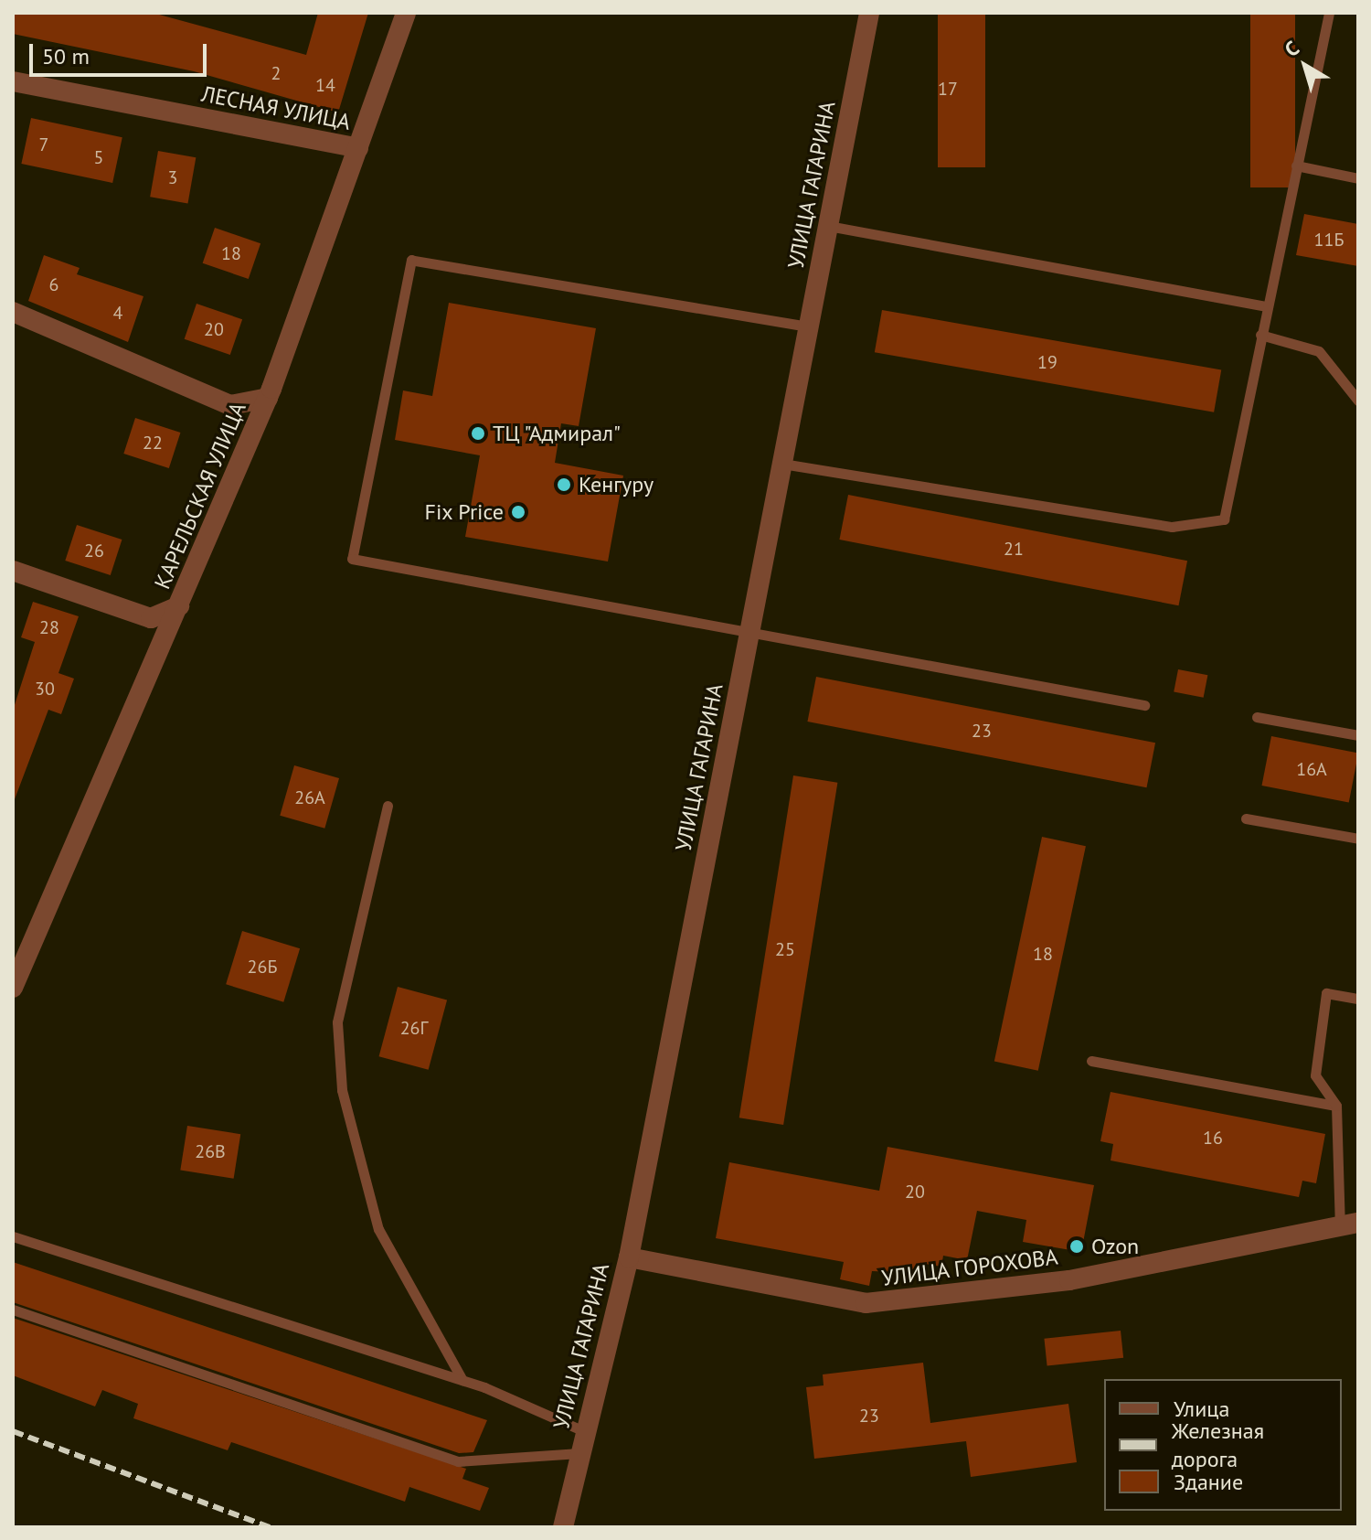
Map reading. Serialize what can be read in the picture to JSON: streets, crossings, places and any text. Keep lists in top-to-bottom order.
{
  "streets": {
    "street": [
      "ЛЕСНАЯ УЛИЦА",
      "УЛИЦА ГАГАРИНА",
      "КАРЕЛЬСКАЯ УЛИЦА",
      "УЛИЦА ГОРОХОВА"
    ]
  },
  "crossings": [
    ["ЛЕСНАЯ УЛИЦА", "КАРЕЛЬСКАЯ УЛИЦА"],
    ["УЛИЦА ГАГАРИНА", "УЛИЦА ГОРОХОВА"]
  ],
  "places": [
    "ТЦ \"Адмирал\"",
    "Кенгуру",
    "Fix Price",
    "Ozon"
  ],
  "house_numbers": [
    "2",
    "14",
    "17",
    "7",
    "5",
    "3",
    "11Б",
    "18",
    "6",
    "4",
    "20",
    "19",
    "22",
    "21",
    "26",
    "28",
    "30",
    "23",
    "16А",
    "26А",
    "25",
    "18",
    "26Б",
    "26Г",
    "16",
    "26В",
    "20",
    "23"
  ],
  "legend": ["Улица", "Железная дорога", "Здание"],
  "scale_bar": "50 m",
  "north": "top left"
}
